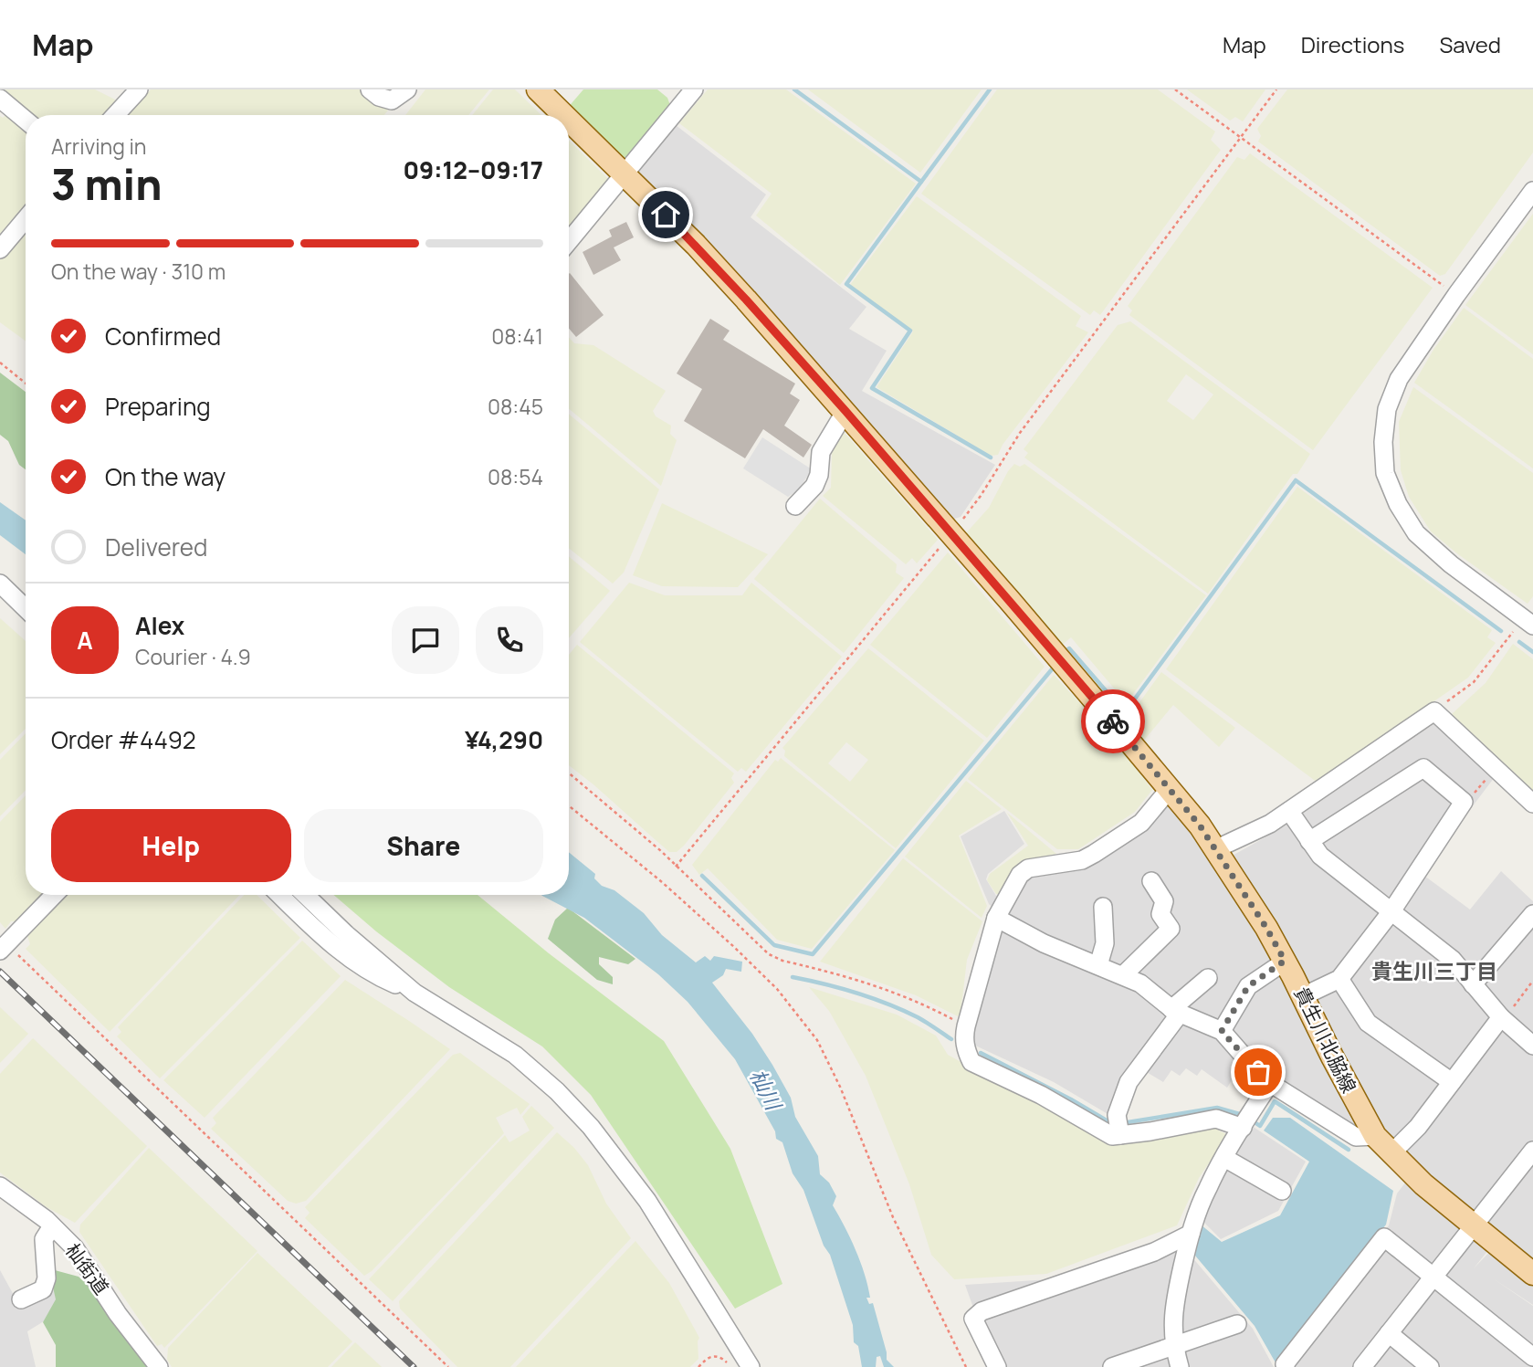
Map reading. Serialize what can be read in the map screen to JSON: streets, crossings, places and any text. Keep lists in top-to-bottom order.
{
  "streets": {
    "main road": ["貴生川北脇線"],
    "street": ["杣街道"]
  },
  "districts": ["貴生川三丁目"],
  "water": ["杣川"],
  "page": {
    "header": "Map",
    "nav": ["Map", "Directions", "Saved"],
    "heading": ["3 min", "Arriving in", "09:12–09:17"],
    "panel": [
      "Alex",
      "Courier · 4.9",
      "Order #4492",
      "¥4,290"
    ],
    "bar": "On the way · 310 m",
    "list": [
      ["Confirmed", "08:41"],
      ["Preparing", "08:45"],
      ["On the way", "08:54"],
      "Delivered"
    ],
    "round": "A",
    "buttons": ["Help", "Share"]
  }
}
